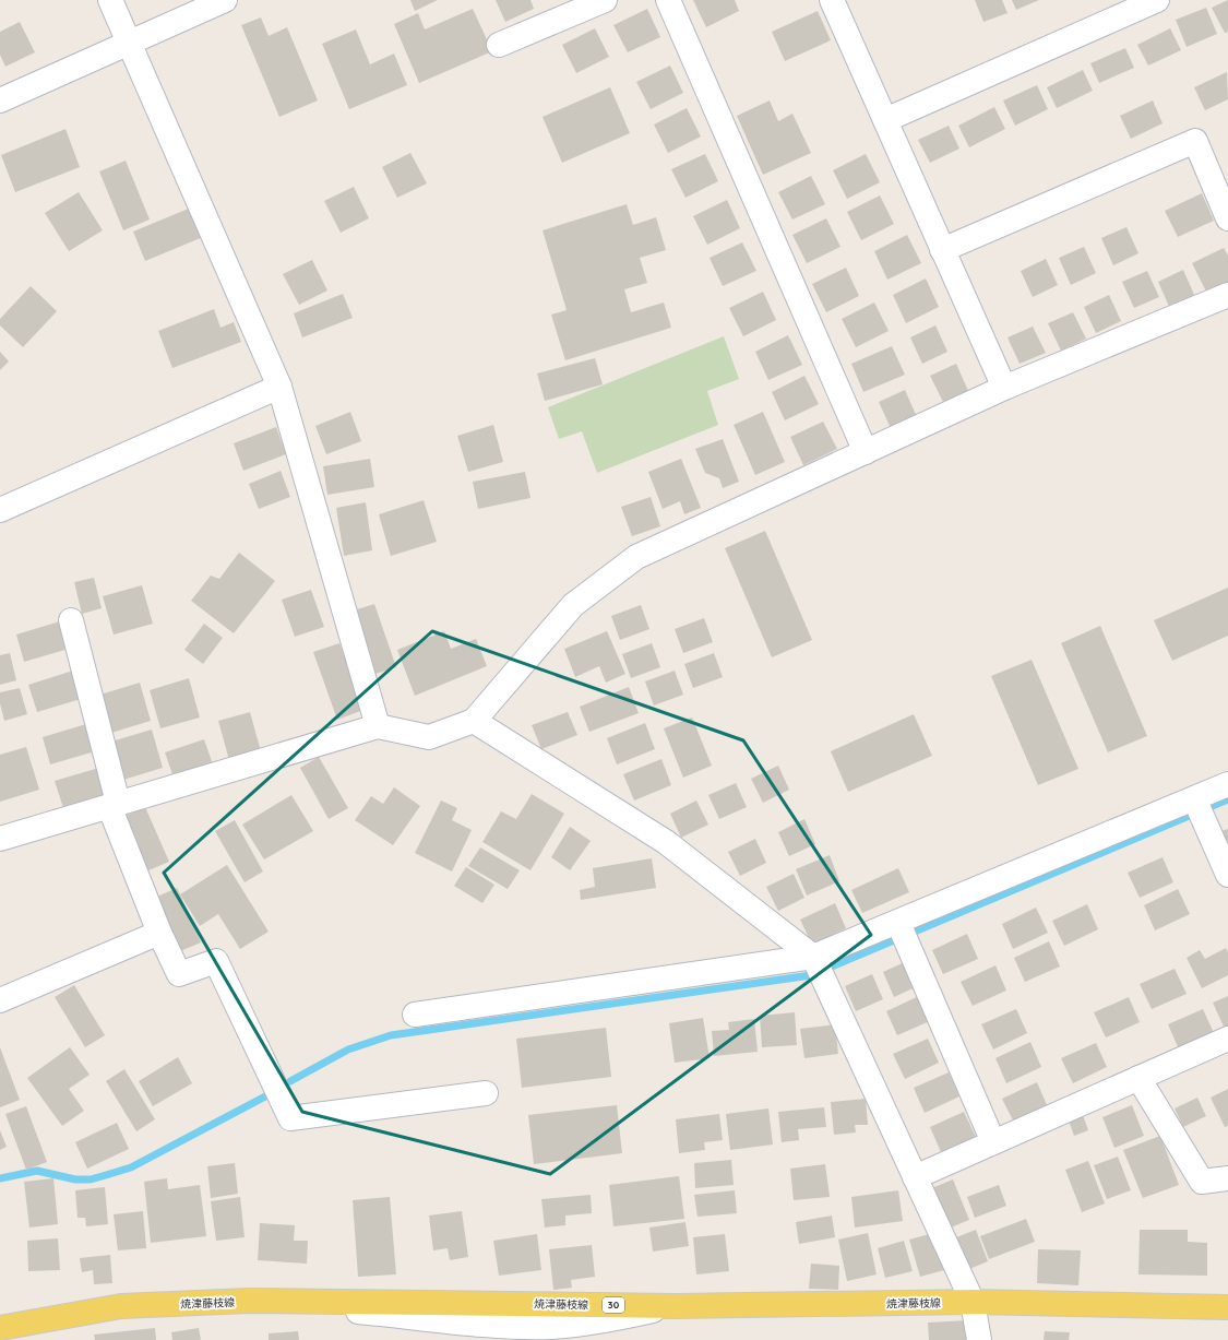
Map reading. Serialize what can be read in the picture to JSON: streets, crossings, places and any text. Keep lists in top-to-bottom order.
{
  "streets": {
    "main road": ["焼津藤枝線", "30"]
  }
}
